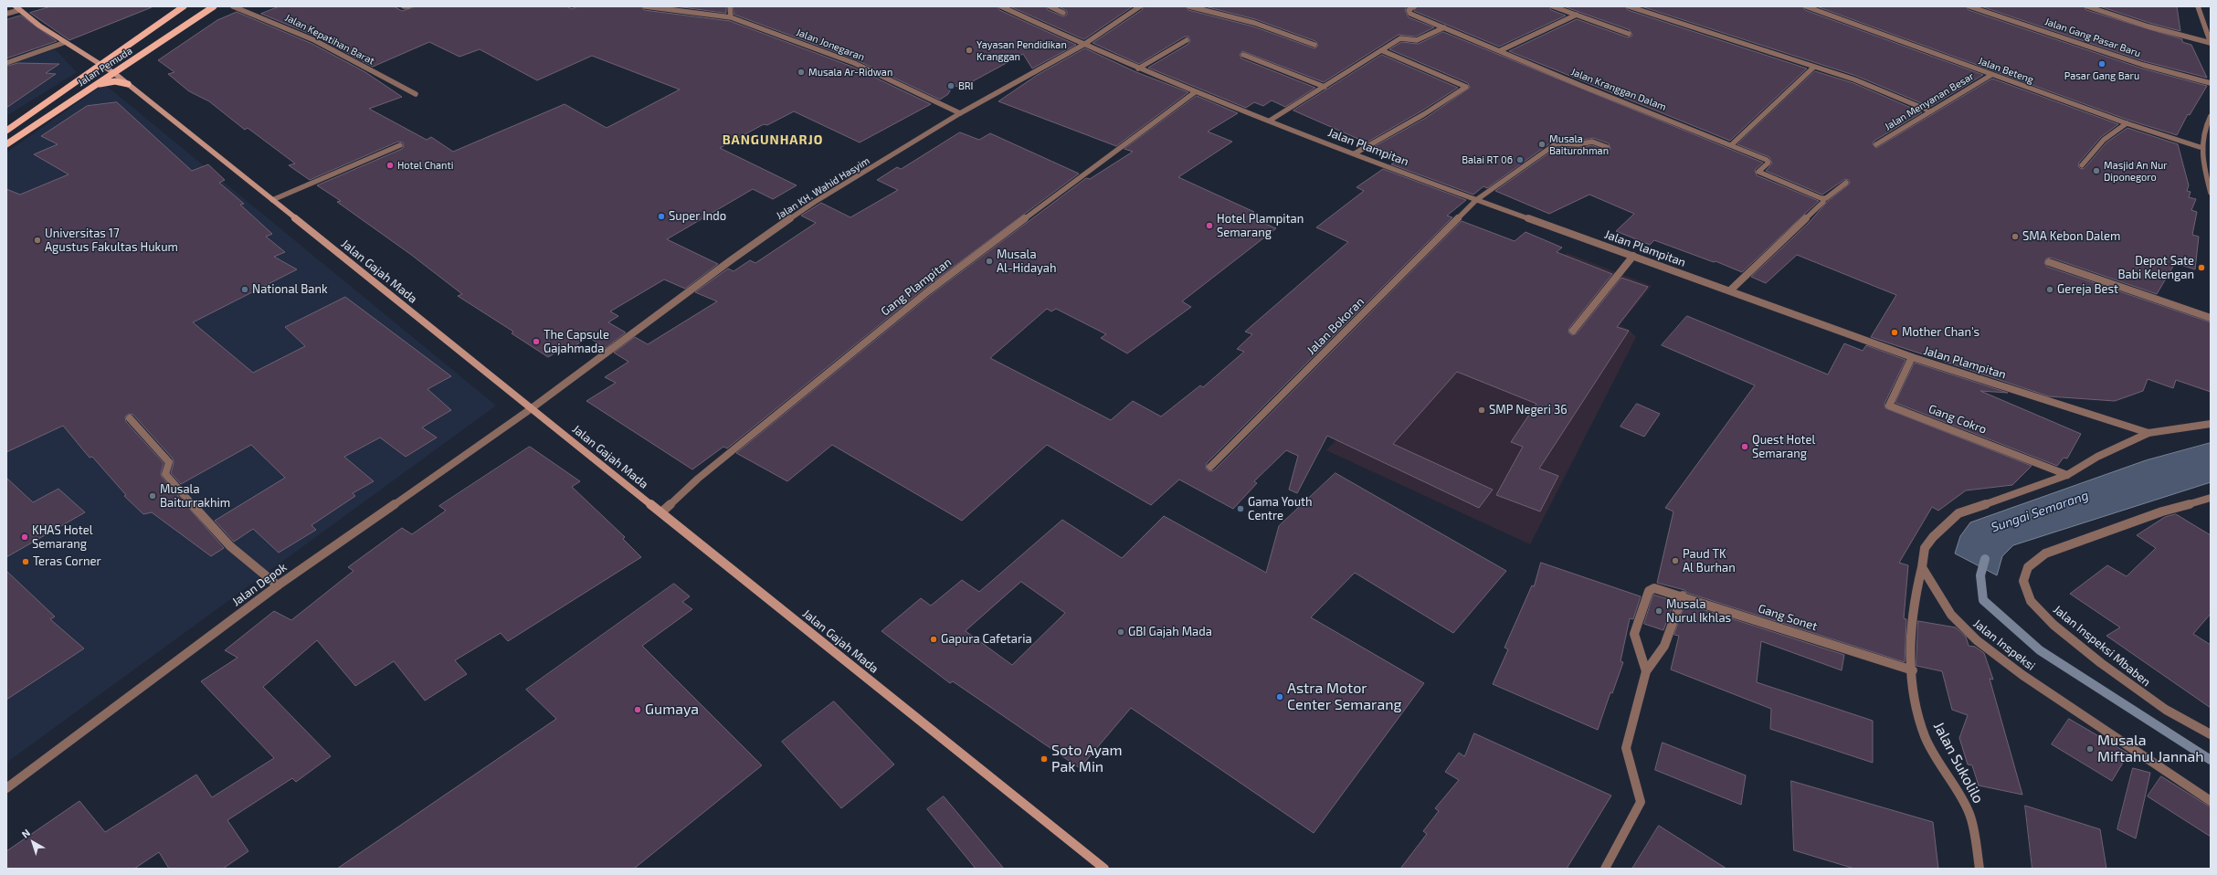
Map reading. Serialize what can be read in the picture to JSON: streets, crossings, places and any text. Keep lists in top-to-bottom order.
{
  "streets": {
    "main road": ["Jalan Pemuda", "Jalan Gajah Mada"],
    "street": [
      "Jalan Gang Pasar Baru",
      "Jalan Kepatihan Barat",
      "Jalan Jonegaran",
      "Jalan Beteng",
      "Jalan Kranggan Dalam",
      "Jalan Menyanan Besar",
      "Jalan Plampitan",
      "Jalan KH. Wahid Hasyim",
      "Gang Plampitan",
      "Jalan Bokoran",
      "Gang Cokro",
      "Jalan Depok",
      "Gang Sonet",
      "Jalan Inspeksi",
      "Jalan Inspeksi Mbaben",
      "Jalan Sukolilo"
    ]
  },
  "crossings": [
    ["Jalan Jonegaran", "Jalan KH. Wahid Hasyim"],
    ["Jalan Pemuda", "Jalan Gajah Mada"],
    ["Jalan Beteng", "Jalan Menyanan Besar"],
    ["Jalan Plampitan", "Jalan KH. Wahid Hasyim"],
    ["Jalan Plampitan", "Gang Plampitan"],
    ["Jalan Plampitan", "Jalan Bokoran"],
    ["Jalan Plampitan", "Gang Cokro"],
    ["Jalan KH. Wahid Hasyim", "Jalan Gajah Mada"],
    ["Jalan KH. Wahid Hasyim", "Jalan Depok"],
    ["Jalan Gajah Mada", "Gang Plampitan"],
    ["Jalan Gajah Mada", "Jalan Depok"],
    ["Gang Sonet", "Jalan Sukolilo"],
    ["Jalan Inspeksi", "Jalan Sukolilo"]
  ],
  "districts": ["BANGUNHARJO"],
  "water": ["Sungai Semarang"],
  "places": [
    "Yayasan Pendidikan Kranggan",
    "Pasar Gang Baru",
    "Musala Ar-Ridwan",
    "BRI",
    "Musala Baiturohman",
    "Balai RT 06",
    "Hotel Chanti",
    "Masjid An Nur Diponegoro",
    "Super Indo",
    "Hotel Plampitan Semarang",
    "SMA Kebon Dalem",
    "Universitas 17 Agustus Fakultas Hukum",
    "Musala Al-Hidayah",
    "Depot Sate Babi Kelengan",
    "National Bank",
    "Gereja Best",
    "Mother Chan's",
    "The Capsule Gajahmada",
    "SMP Negeri 36",
    "Quest Hotel Semarang",
    "Musala Baiturrakhim",
    "Gama Youth Centre",
    "KHAS Hotel Semarang",
    "Paud TK Al Burhan",
    "Teras Corner",
    "Musala Nurul Ikhlas",
    "GBI Gajah Mada",
    "Gapura Cafetaria",
    "Astra Motor Center Semarang",
    "Gumaya",
    "Musala Miftahul Jannah",
    "Soto Ayam Pak Min"
  ],
  "north": "top left"
}
